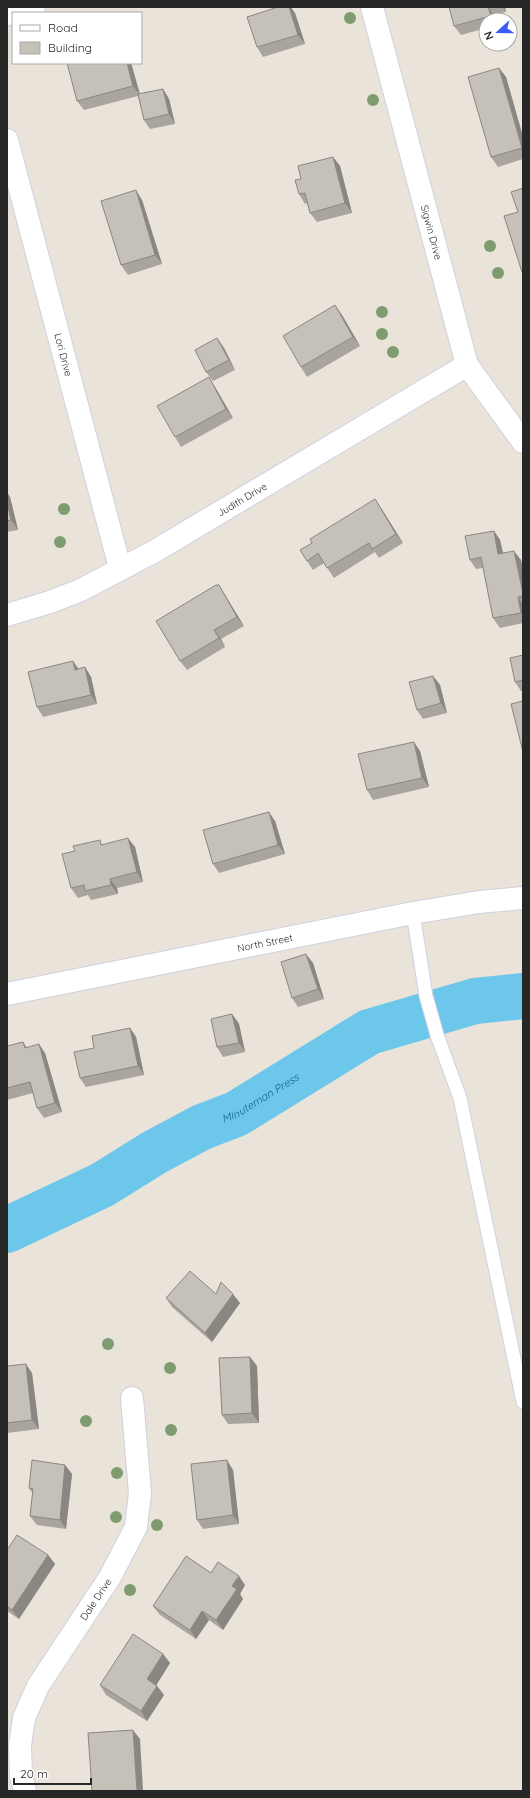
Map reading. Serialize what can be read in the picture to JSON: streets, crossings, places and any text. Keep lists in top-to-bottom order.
{
  "streets": {
    "street": [
      "Sigwin Drive",
      "Lori Drive",
      "Judith Drive",
      "North Street",
      "Dale Drive"
    ]
  },
  "crossings": [
    ["Sigwin Drive", "Judith Drive"],
    ["Lori Drive", "Judith Drive"]
  ],
  "water": ["Minuteman Press"],
  "legend": ["Road", "Building"],
  "scale_bar": "20 m",
  "north": "left"
}
